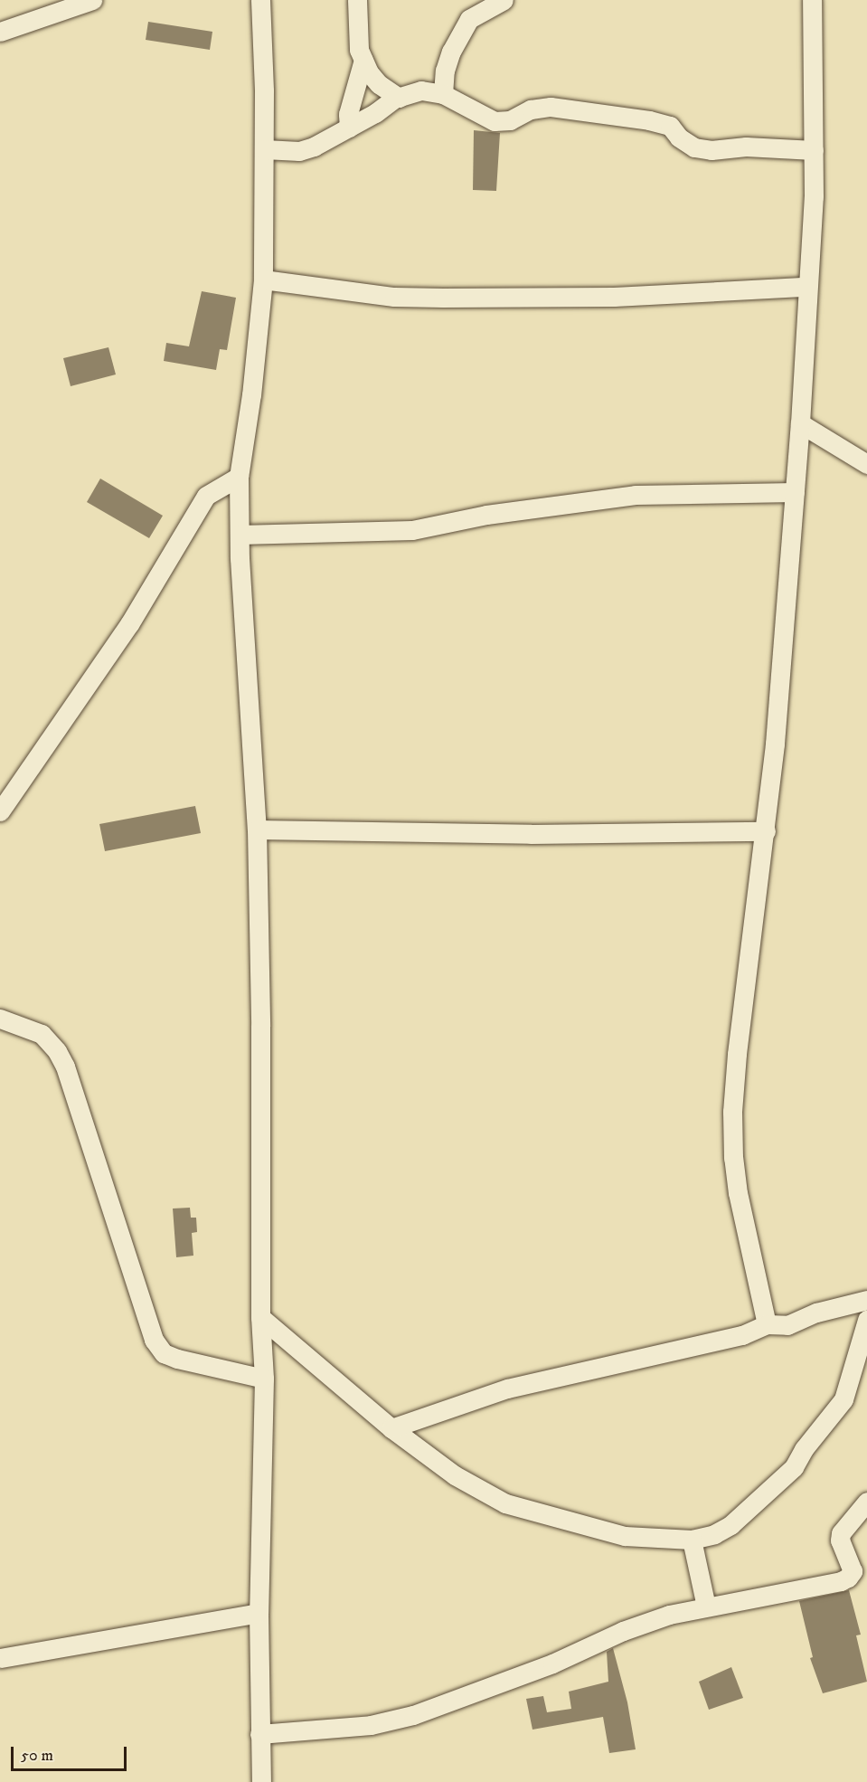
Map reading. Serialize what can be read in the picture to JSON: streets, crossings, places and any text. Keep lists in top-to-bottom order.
{
  "scale_bar": "50 m"
}
